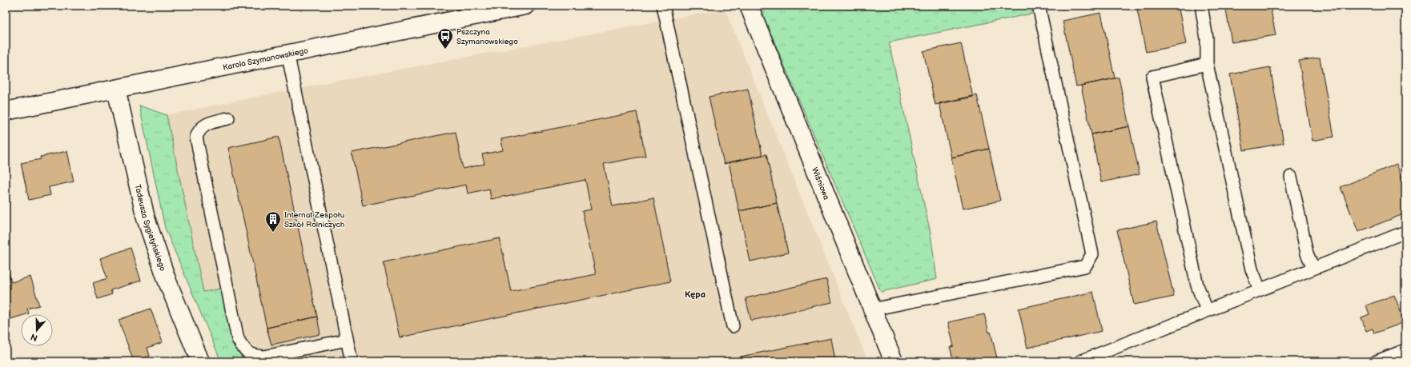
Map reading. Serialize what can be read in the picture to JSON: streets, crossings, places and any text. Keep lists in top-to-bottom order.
{
  "streets": {
    "street": ["Karola Szymanowskiego", "Wiśniowa", "Tadeusza Sygietyńskiego"]
  },
  "crossings": [
    ["Karola Szymanowskiego", "Tadeusza Sygietyńskiego"]
  ],
  "districts": ["Kępa"],
  "places": {
    "bus stop": ["Pszczyna Szymanowskiego"],
    "building": ["Internat Zespołu Szkół Rolniczych"]
  },
  "north": "bottom"
}
